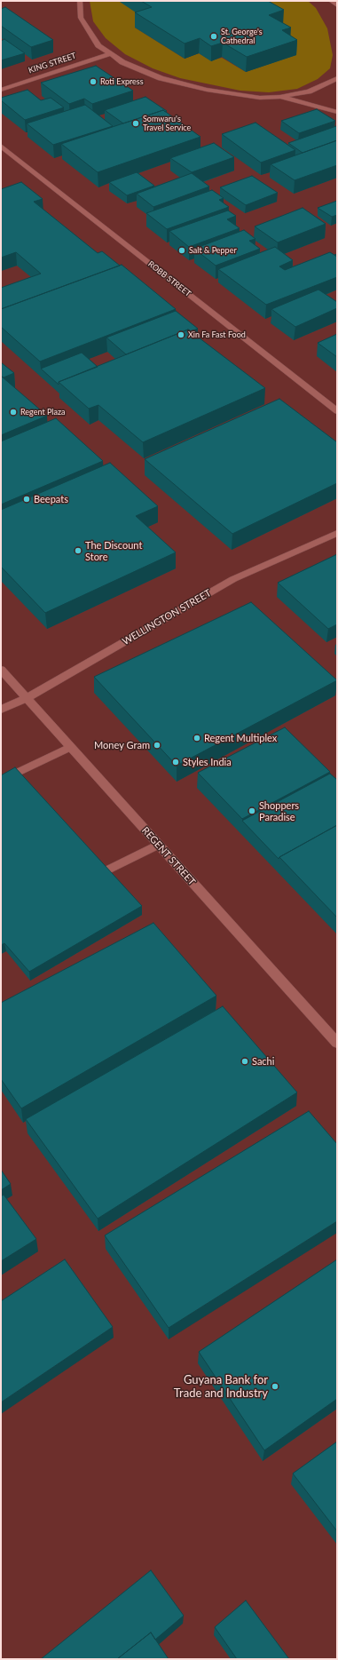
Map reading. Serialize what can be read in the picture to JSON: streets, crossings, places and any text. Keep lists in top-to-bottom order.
{
  "streets": {
    "street": [
      "KING STREET",
      "ROBB STREET",
      "WELLINGTON STREET",
      "REGENT STREET"
    ]
  },
  "crossings": [
    ["WELLINGTON STREET", "REGENT STREET"]
  ],
  "places": [
    "St. George's Cathedral",
    "Roti Express",
    "Somwaru's Travel Service",
    "Salt & Pepper",
    "Xin Fa Fast Food",
    "Regent Plaza",
    "Beepats",
    "The Discount Store",
    "Regent Multiplex",
    "Money Gram",
    "Styles India",
    "Shoppers Paradise",
    "Sachi",
    "Guyana Bank for Trade and Industry"
  ]
}
